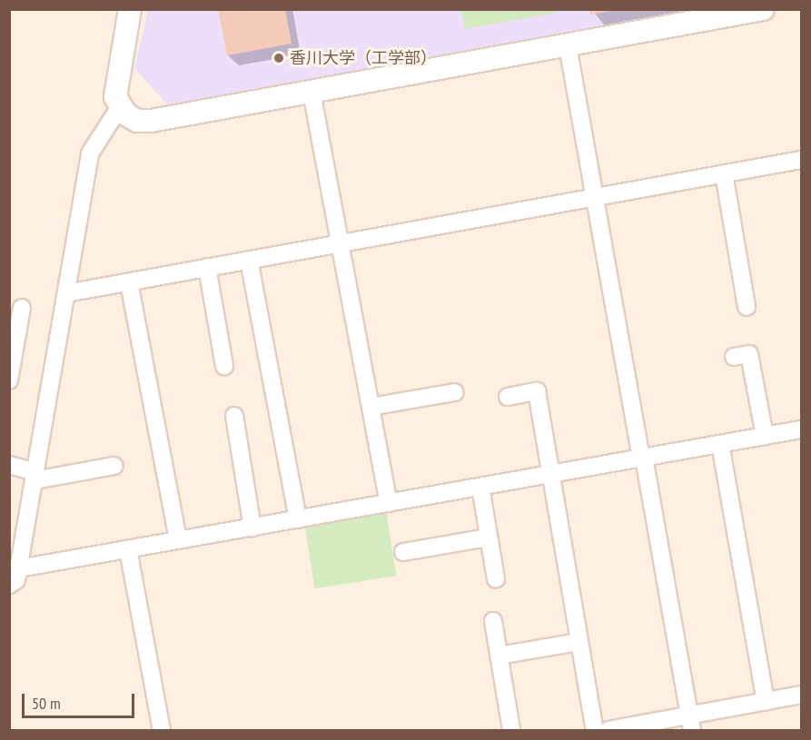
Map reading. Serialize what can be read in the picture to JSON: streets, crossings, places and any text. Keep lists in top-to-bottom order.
{
  "places": ["香川大学（工学部）"],
  "scale_bar": "50 m"
}
